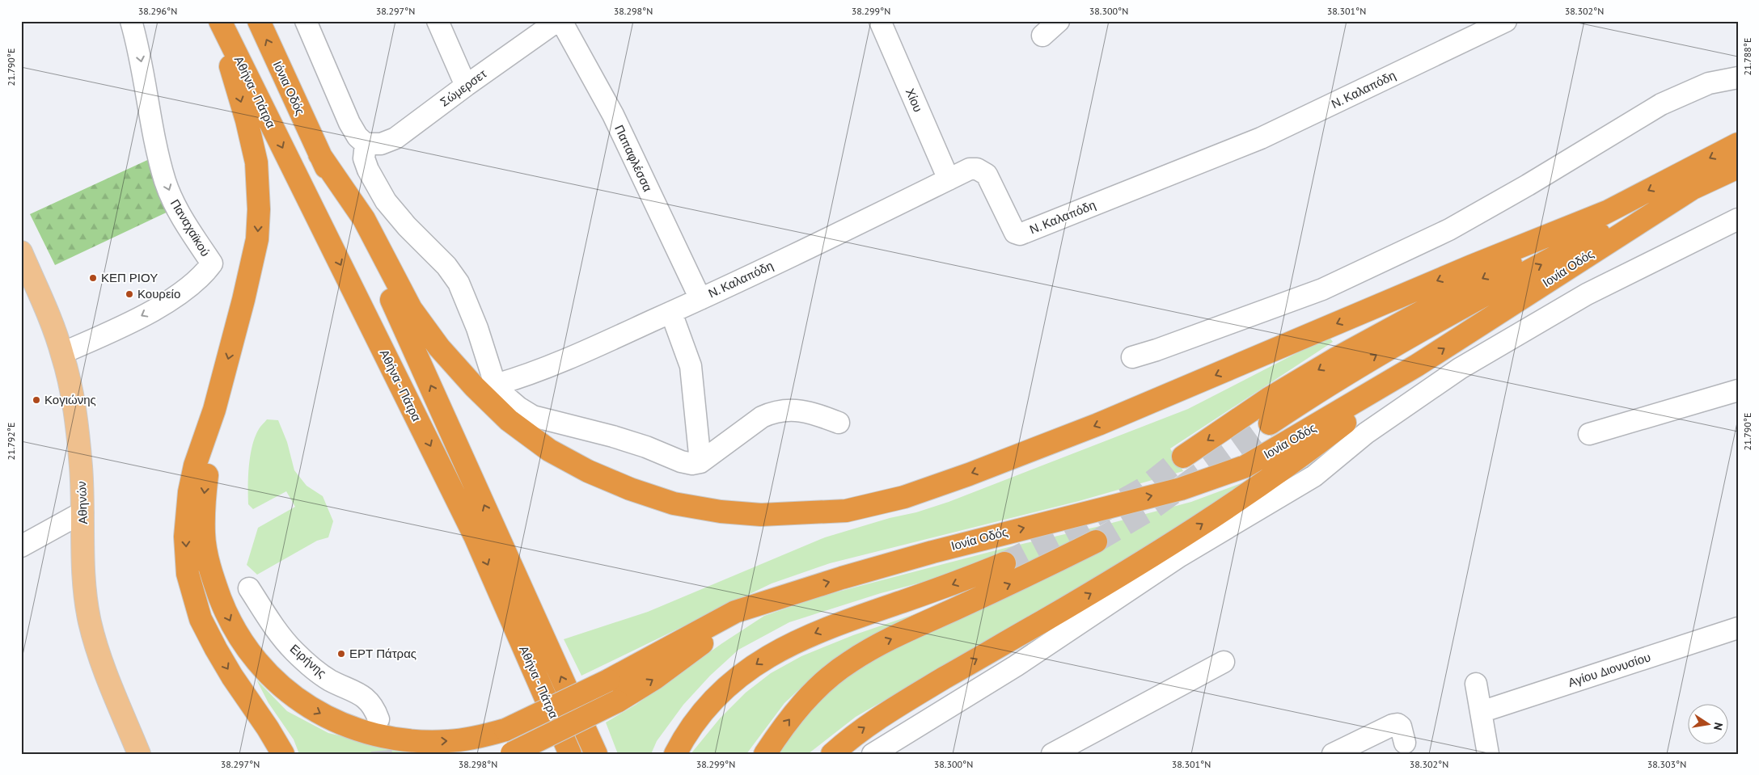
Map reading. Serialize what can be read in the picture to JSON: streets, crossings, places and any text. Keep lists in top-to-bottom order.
{
  "streets": {
    "highway": ["Ιόνια Οδός", "Αθήνα - Πάτρα", "Ιονία Οδός"],
    "main road": ["Αθηνών"],
    "street": [
      "Σώμερσετ",
      "Ν. Καλαπόδη",
      "Χίου",
      "Παπαφλέσσα",
      "Παναχαϊκού",
      "Ειρήνης",
      "Αγίου Διονυσίου"
    ]
  },
  "crossings": [
    ["Ιόνια Οδός", "Αθήνα - Πάτρα"],
    ["Ν. Καλαπόδη", "Χίου"],
    ["Ν. Καλαπόδη", "Παπαφλέσσα"],
    ["Παναχαϊκού", "Αθηνών"]
  ],
  "one_way": ["Ιόνια Οδός"],
  "places": [
    "ΚΕΠ ΡΙΟΥ",
    "Κουρείο",
    "Κογιώνης",
    "ΕΡΤ Πάτρας"
  ],
  "north": "right",
  "coordinates": [
    "38.296°N",
    "38.297°N",
    "38.298°N",
    "38.299°N",
    "38.300°N",
    "38.301°N",
    "38.302°N",
    "21.788°E",
    "21.790°E",
    "21.792°E",
    "38.303°N"
  ]
}
